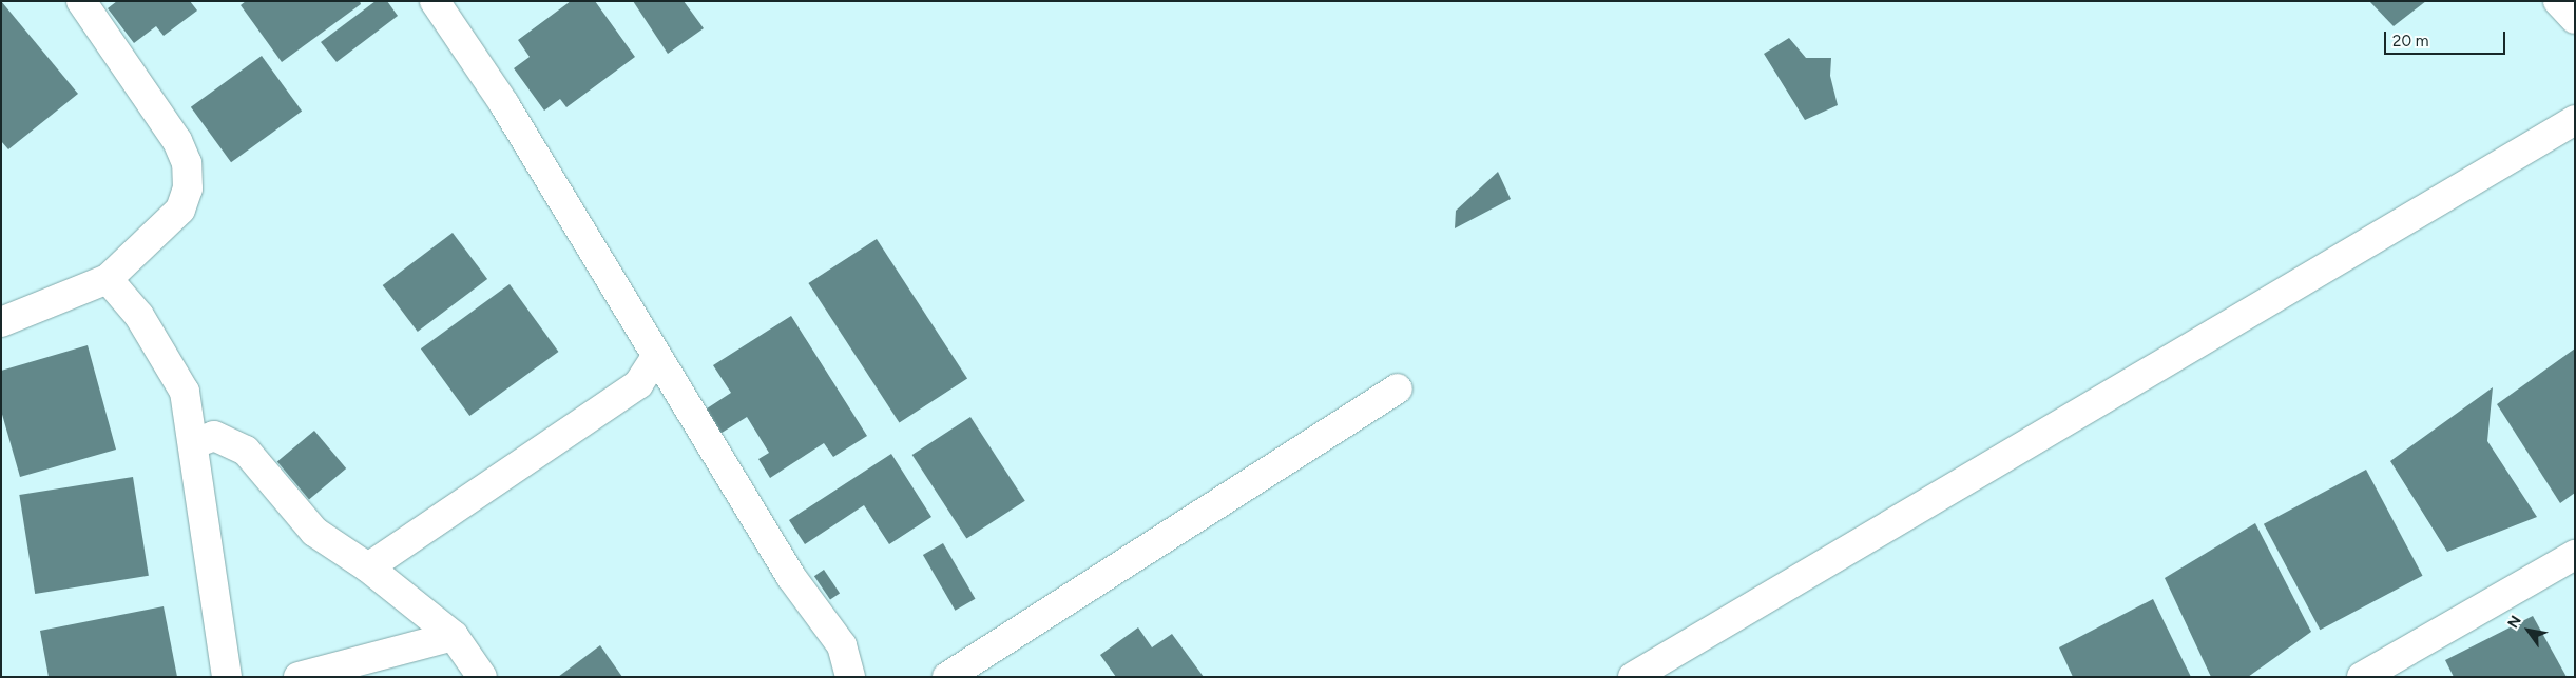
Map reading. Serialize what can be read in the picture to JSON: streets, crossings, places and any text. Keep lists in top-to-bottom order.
{
  "scale_bar": "20 m",
  "north": "top left"
}
